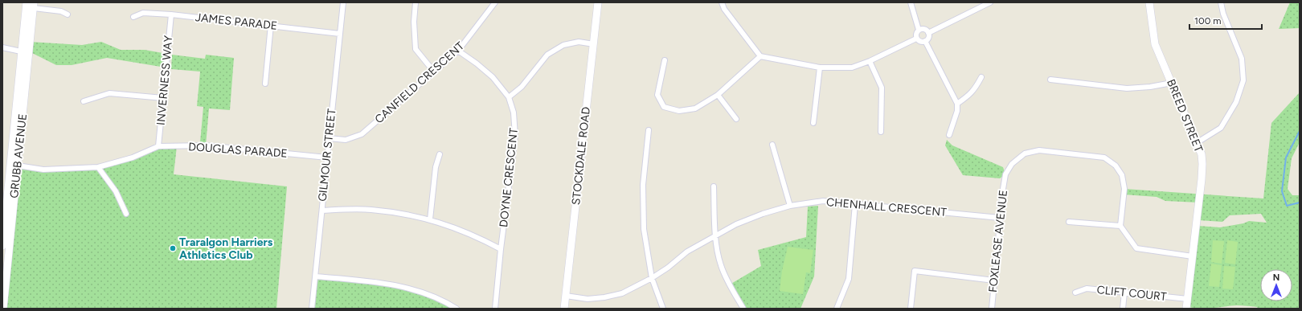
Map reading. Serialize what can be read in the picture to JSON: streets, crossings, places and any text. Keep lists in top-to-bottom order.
{
  "streets": {
    "street": [
      "JAMES PARADE",
      "INVERNESS WAY",
      "CANFIELD CRESCENT",
      "BREED STREET",
      "DOUGLAS PARADE",
      "GILMOUR STREET",
      "GRUBB AVENUE",
      "STOCKDALE ROAD",
      "DOYNE CRESCENT",
      "CHENHALL CRESCENT",
      "FOXLEASE AVENUE",
      "CLIFT COURT"
    ]
  },
  "crossings": [
    ["JAMES PARADE", "INVERNESS WAY"],
    ["JAMES PARADE", "GILMOUR STREET"],
    ["INVERNESS WAY", "DOUGLAS PARADE"],
    ["CANFIELD CRESCENT", "GILMOUR STREET"],
    ["CANFIELD CRESCENT", "DOYNE CRESCENT"],
    ["BREED STREET", "CLIFT COURT"],
    ["DOUGLAS PARADE", "GILMOUR STREET"],
    ["DOUGLAS PARADE", "GRUBB AVENUE"],
    ["STOCKDALE ROAD", "CHENHALL CRESCENT"],
    ["CHENHALL CRESCENT", "FOXLEASE AVENUE"]
  ],
  "places": ["Traralgon Harriers Athletics Club"],
  "scale_bar": "100 m",
  "north": "top"
}
